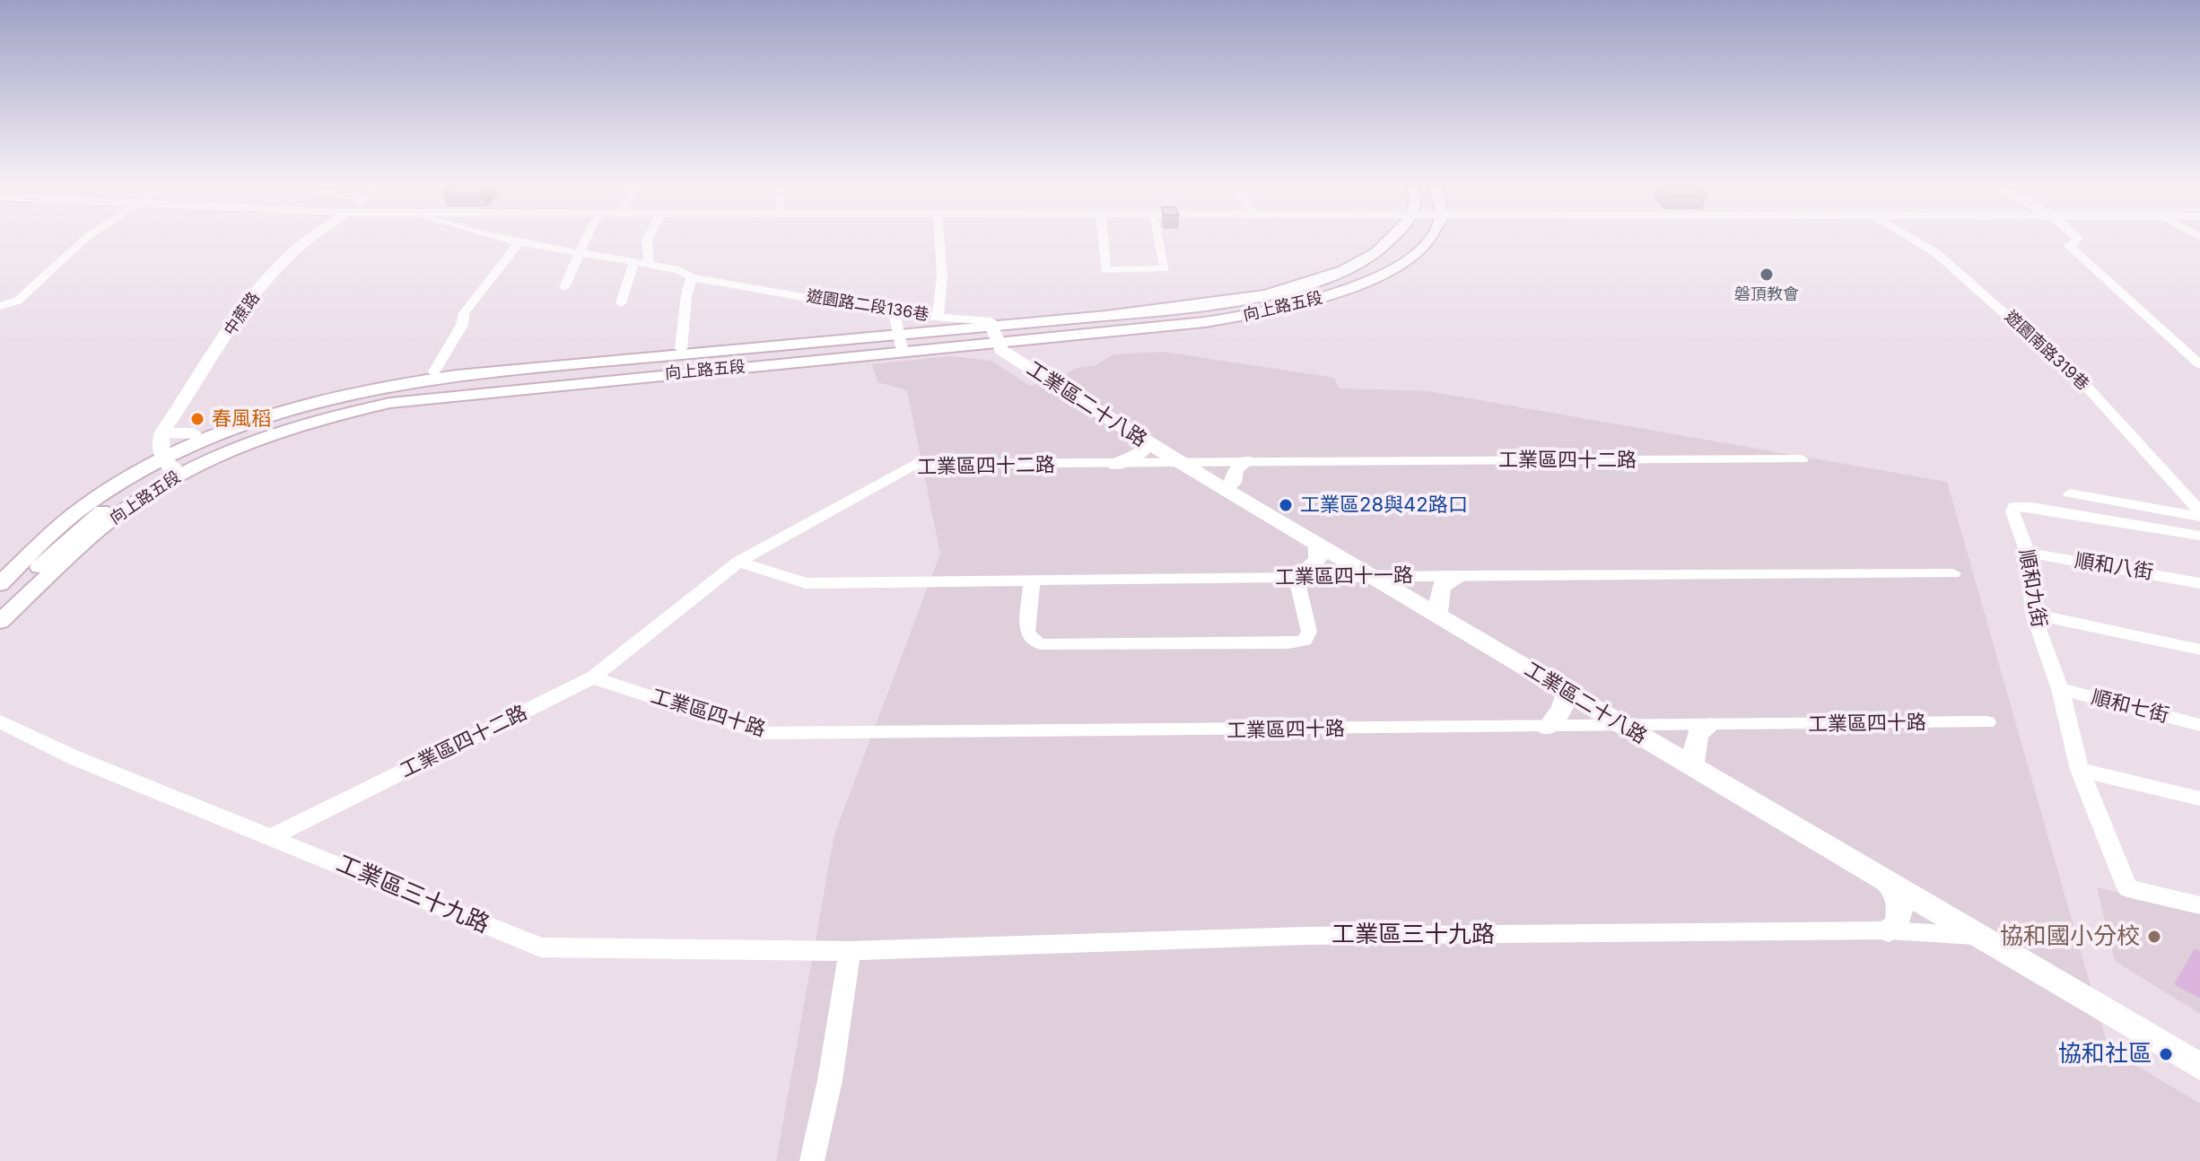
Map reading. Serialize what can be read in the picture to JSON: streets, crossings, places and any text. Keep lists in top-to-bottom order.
{
  "streets": {
    "street": [
      "遊園路二段136巷",
      "向上路五段",
      "中蔗路",
      "遊園南路319巷",
      "工業區二十八路",
      "工業區四十二路",
      "順和八街",
      "工業區四十一路",
      "順和九街",
      "順和七街",
      "工業區四十路",
      "工業區三十九路"
    ]
  },
  "crossings": [
    ["遊園路二段136巷", "向上路五段"],
    ["遊園路二段136巷", "工業區二十八路"],
    ["向上路五段", "中蔗路"],
    ["向上路五段", "工業區二十八路"],
    ["工業區二十八路", "工業區四十二路"],
    ["工業區二十八路", "工業區四十一路"],
    ["工業區二十八路", "工業區四十路"],
    ["工業區二十八路", "工業區三十九路"],
    ["工業區四十二路", "工業區四十一路"],
    ["工業區四十二路", "工業區四十路"],
    ["工業區四十二路", "工業區三十九路"],
    ["順和八街", "順和九街"],
    ["順和九街", "順和七街"]
  ],
  "places": [
    "磐頂教會",
    "春風稻",
    "工業區28與42路口",
    "協和國小分校",
    "協和社區"
  ]
}
